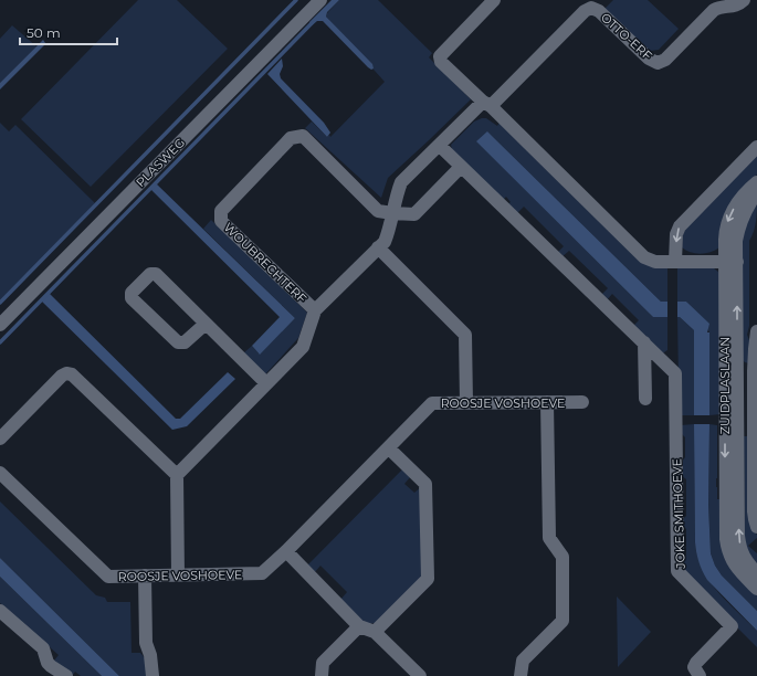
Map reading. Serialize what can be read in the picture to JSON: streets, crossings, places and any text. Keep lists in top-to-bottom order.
{
  "streets": {
    "street": [
      "OTTO-ERF",
      "PLASWEG",
      "WOUBRECHTERF",
      "ZUIDPLASLAAN",
      "ROOSJE VOSHOEVE",
      "JOKE SMITHOEVE"
    ]
  },
  "crossings": [
    ["OTTO-ERF", "WOUBRECHTERF"]
  ],
  "scale_bar": "50 m"
}
